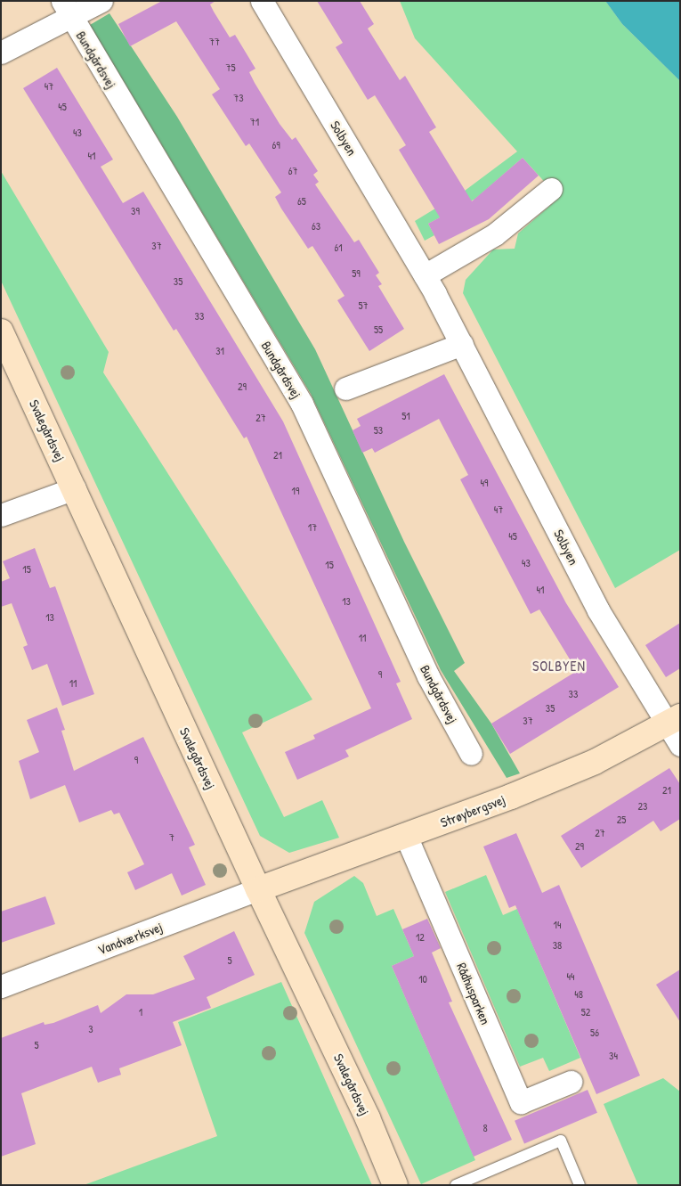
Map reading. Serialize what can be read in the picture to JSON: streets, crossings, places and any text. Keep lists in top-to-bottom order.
{
  "streets": {
    "street": [
      "Bundgårdsvej",
      "Solbyen",
      "Svalegårdsvej",
      "Strøybergsvej",
      "Vandværksvej",
      "Rådhusparken"
    ]
  },
  "crossings": [
    ["Solbyen", "Strøybergsvej"],
    ["Svalegårdsvej", "Strøybergsvej"],
    ["Svalegårdsvej", "Vandværksvej"],
    ["Strøybergsvej", "Vandværksvej"],
    ["Strøybergsvej", "Rådhusparken"]
  ],
  "districts": ["SOLBYEN"],
  "house_numbers": [
    "77",
    "75",
    "47",
    "73",
    "45",
    "71",
    "43",
    "69",
    "41",
    "67",
    "65",
    "39",
    "63",
    "37",
    "61",
    "59",
    "35",
    "57",
    "33",
    "55",
    "31",
    "29",
    "51",
    "27",
    "53",
    "21",
    "49",
    "19",
    "47",
    "17",
    "45",
    "43",
    "15",
    "15",
    "41",
    "13",
    "13",
    "11",
    "9",
    "11",
    "33",
    "35",
    "37",
    "9",
    "21",
    "23",
    "25",
    "27",
    "7",
    "29",
    "14",
    "12",
    "38",
    "5",
    "44",
    "10",
    "48",
    "1",
    "52",
    "3",
    "56",
    "5",
    "34",
    "8"
  ]
}
